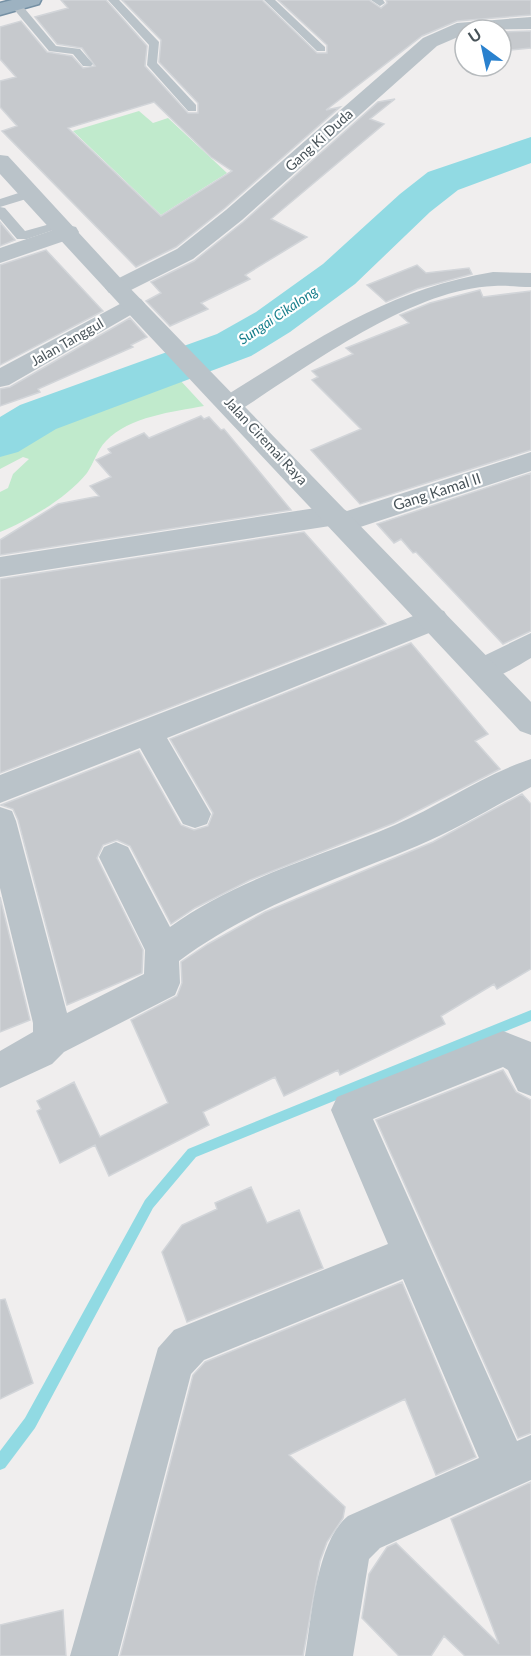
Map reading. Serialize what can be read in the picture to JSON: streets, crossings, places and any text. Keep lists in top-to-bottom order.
{
  "streets": {
    "street": [
      "Gang Ki Duda",
      "Jalan Tanggul",
      "Jalan Ciremai Raya",
      "Gang Kamal II"
    ]
  },
  "crossings": [
    ["Gang Ki Duda", "Jalan Tanggul"],
    ["Gang Ki Duda", "Jalan Ciremai Raya"],
    ["Jalan Tanggul", "Jalan Ciremai Raya"],
    ["Jalan Ciremai Raya", "Gang Kamal II"]
  ],
  "water": ["Sungai Cikalong"],
  "north": "top left"
}
